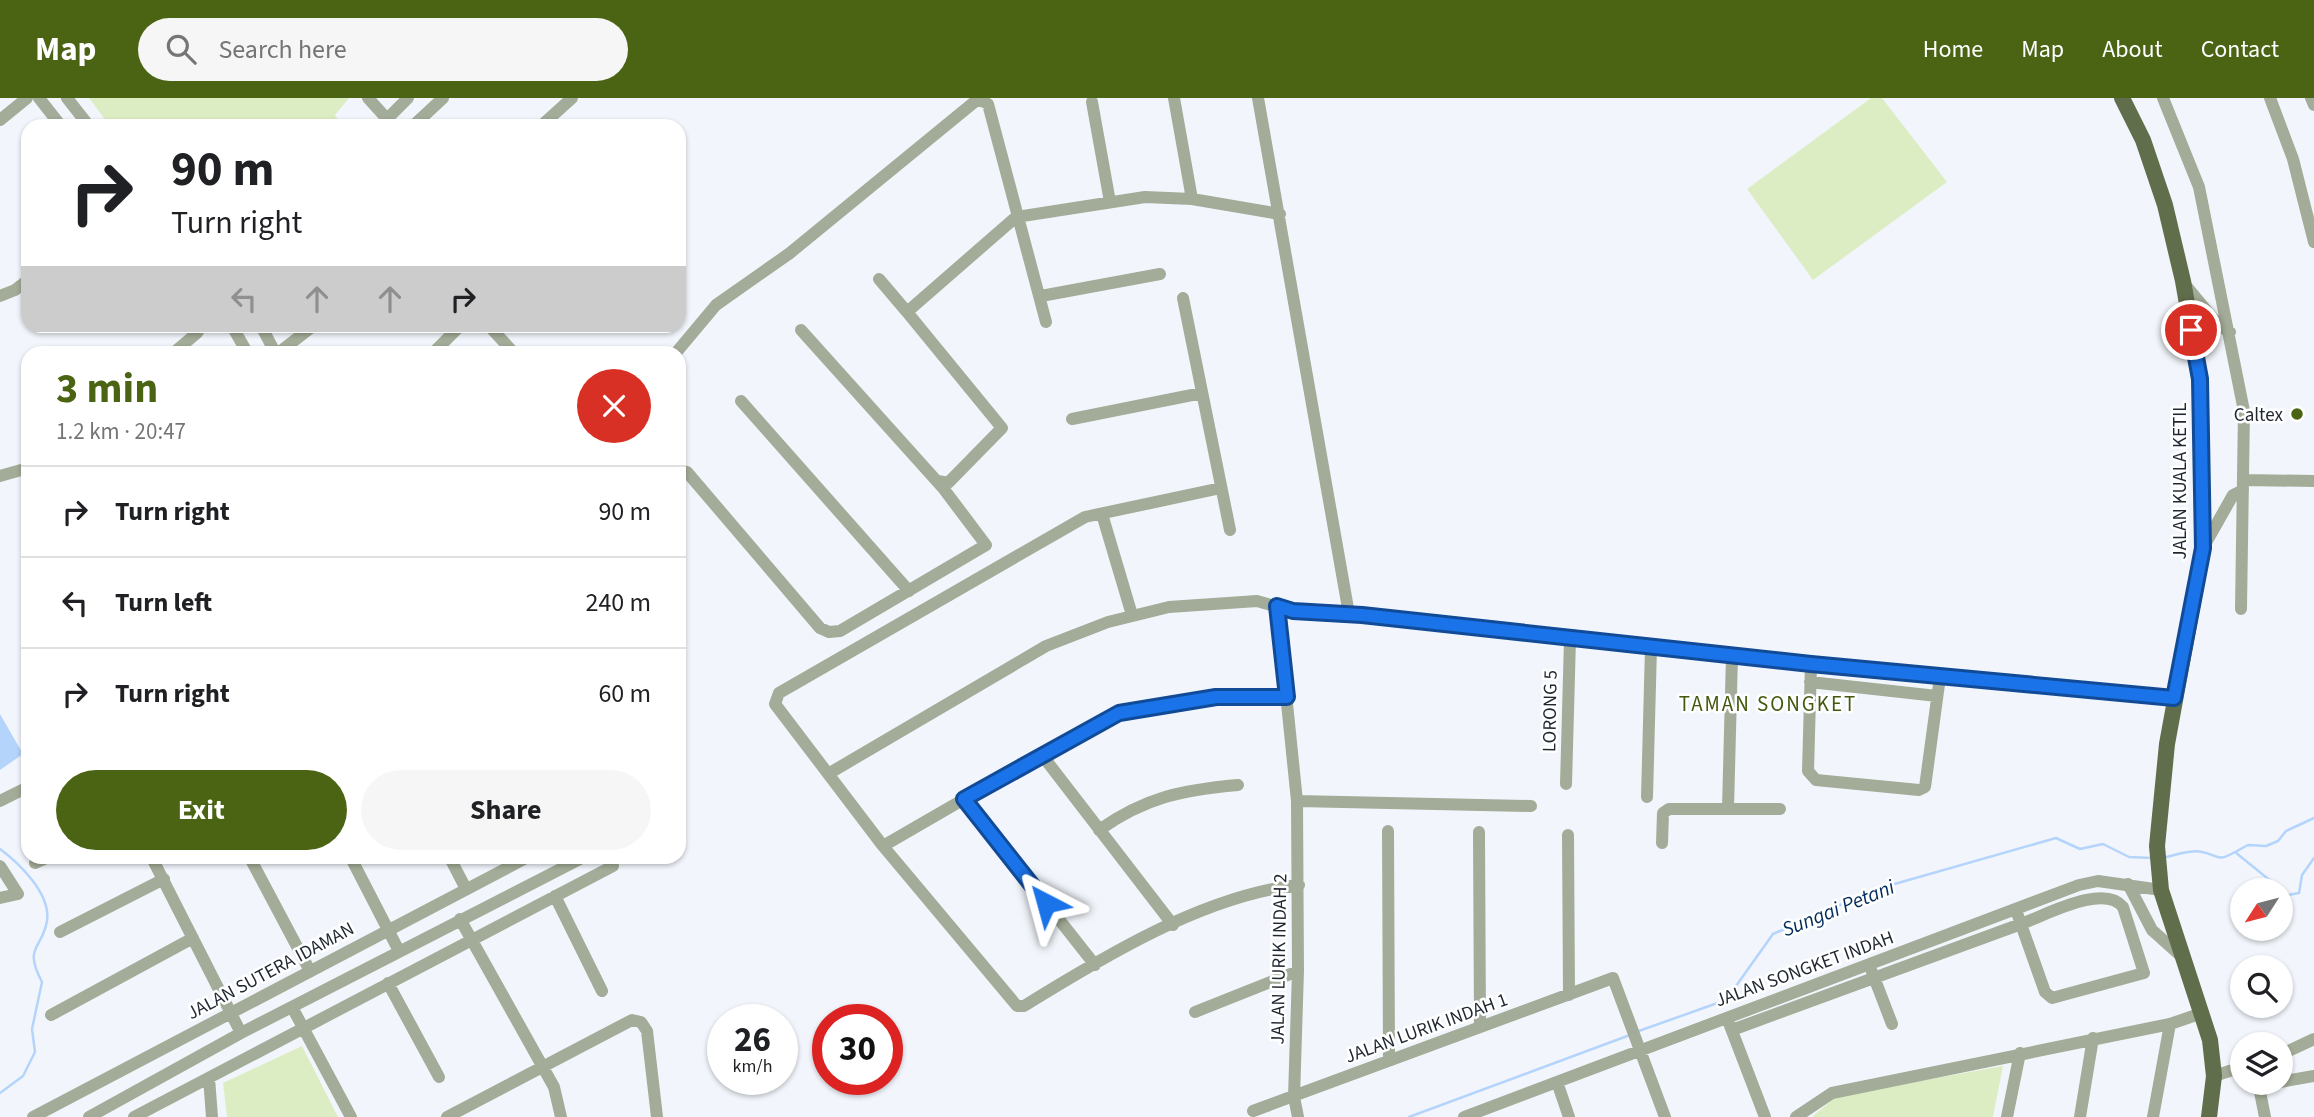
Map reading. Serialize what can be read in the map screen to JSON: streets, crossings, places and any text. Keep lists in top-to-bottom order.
{
  "streets": {
    "main road": ["JALAN KUALA KETIL"],
    "street": [
      "LORONG 5",
      "JALAN LURIK INDAH 2",
      "JALAN SONGKET INDAH",
      "JALAN SUTERA IDAMAN",
      "JALAN LURIK INDAH 1"
    ]
  },
  "crossings": [
    ["JALAN KUALA KETIL", "JALAN SONGKET INDAH"],
    ["JALAN LURIK INDAH 2", "JALAN LURIK INDAH 1"],
    ["JALAN SONGKET INDAH", "JALAN LURIK INDAH 1"]
  ],
  "districts": ["TAMAN SONGKET"],
  "water": ["Sungai Petani"],
  "places": ["Caltex"],
  "north": "bottom left",
  "page": {
    "header": "Map",
    "search": "Search here",
    "nav": [
      "Home",
      "Map",
      "About",
      "Contact"
    ],
    "turn": ["90 m", "Turn right"],
    "heading": ["3 min", "1.2 km · 20:47"],
    "list": [
      {
        "name": "Turn right",
        "value": "90 m"
      },
      {
        "name": "Turn left",
        "value": "240 m"
      },
      {
        "name": "Turn right",
        "value": "60 m"
      }
    ],
    "buttons": ["Exit", "Share"],
    "speed": "26 km/h",
    "limit": "30"
  }
}
